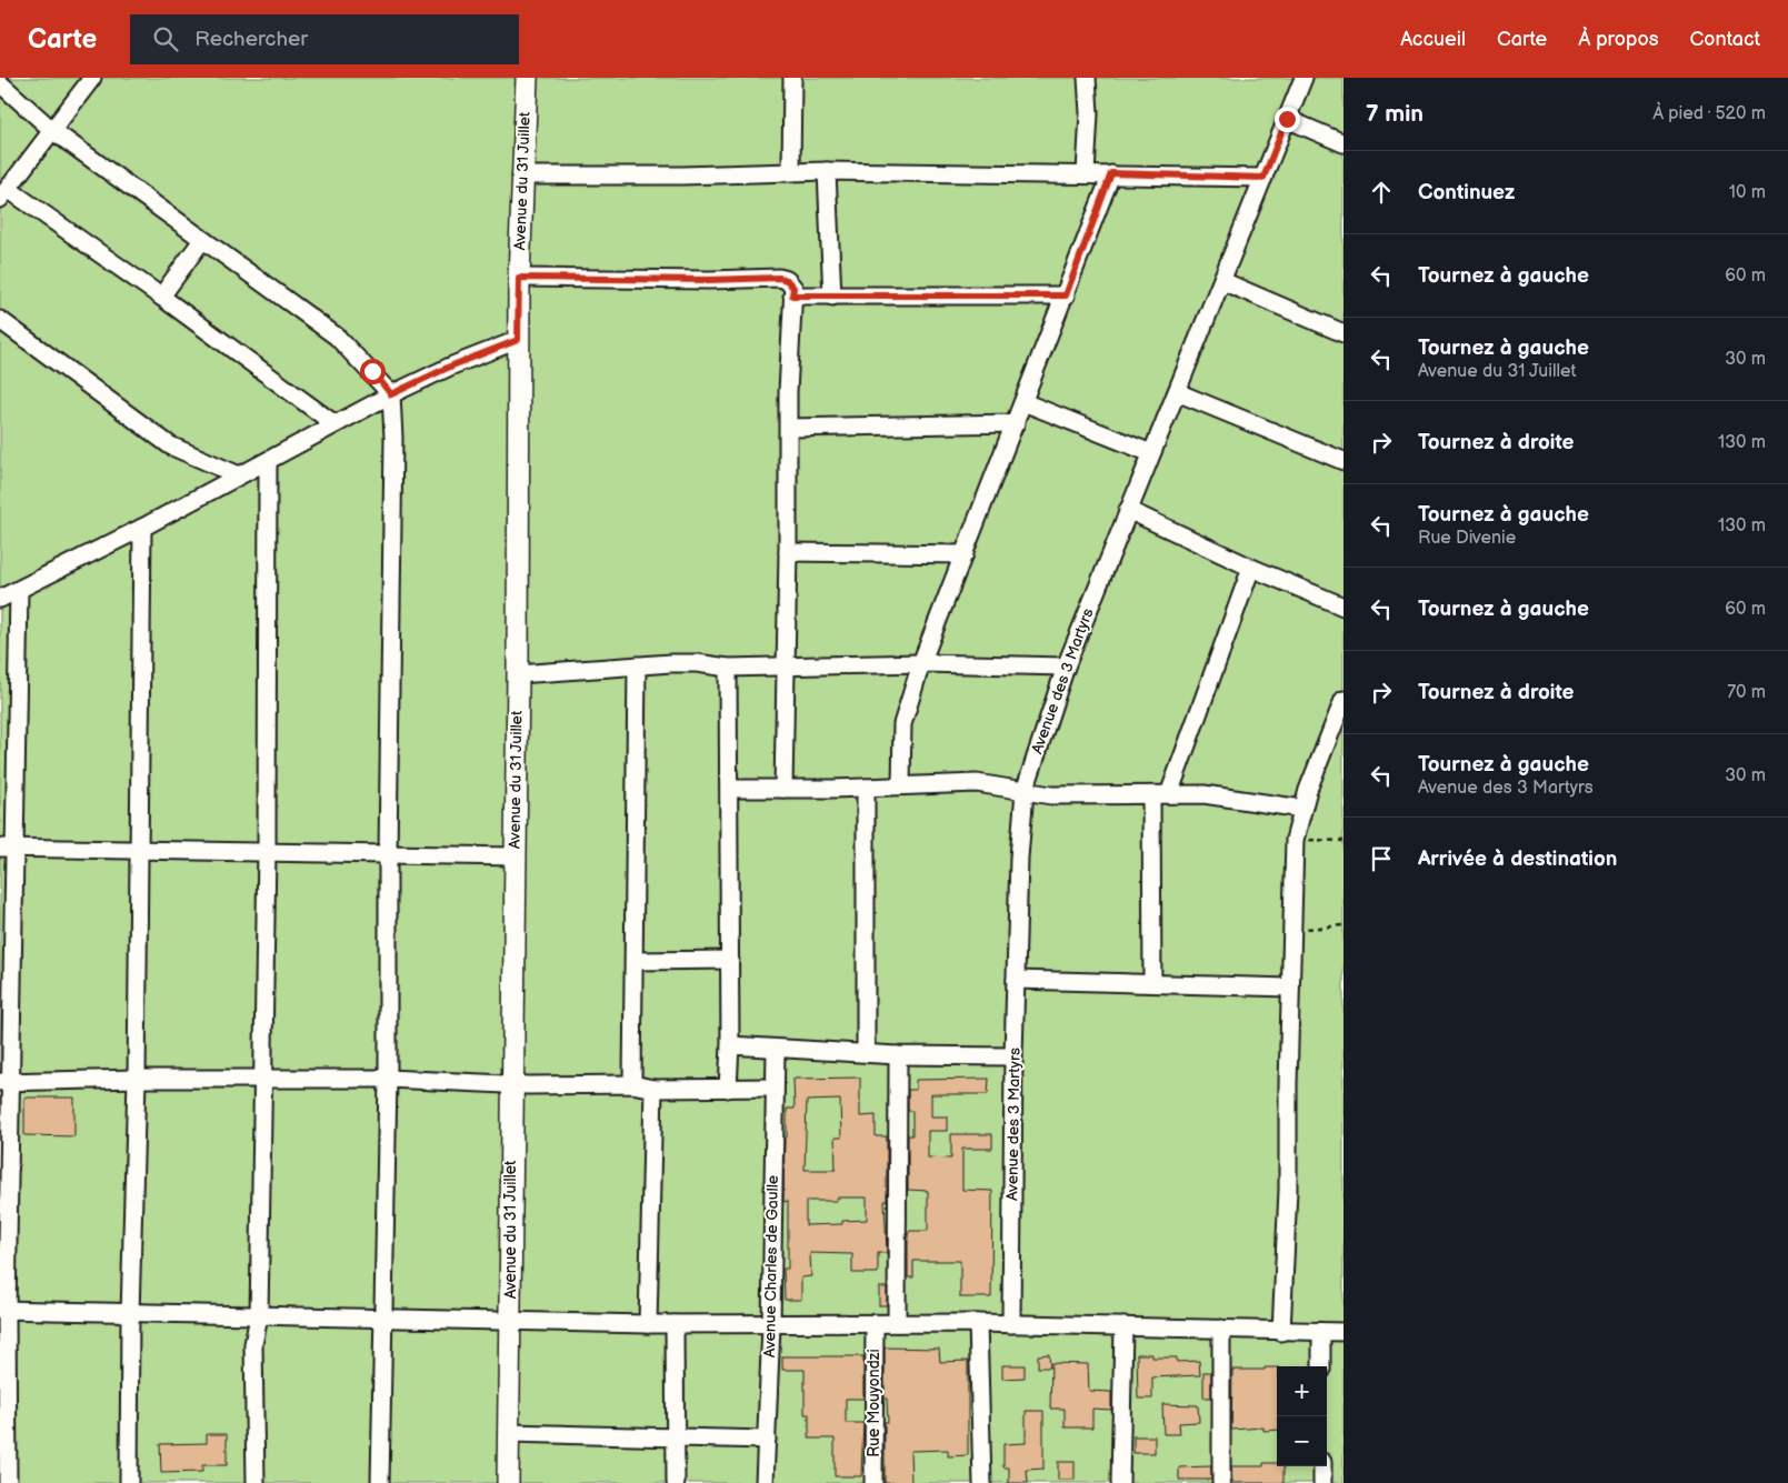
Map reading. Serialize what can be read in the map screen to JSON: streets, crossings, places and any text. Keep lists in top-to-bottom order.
{
  "streets": {
    "street": [
      "Avenue du 31 Juillet",
      "Avenue des 3 Martyrs",
      "Avenue Charles de Gaulle",
      "Rue Mouyondzi"
    ]
  },
  "page": {
    "header": "Carte",
    "search": "Rechercher",
    "nav": [
      "Accueil",
      "Carte",
      "À propos",
      "Contact"
    ],
    "heading": ["7 min", "À pied · 520 m"],
    "list": [
      ["Continuez", "10 m"],
      ["Tournez à gauche", "60 m"],
      ["Tournez à gauche", "Avenue du 31 Juillet", "30 m"],
      ["Tournez à droite", "130 m"],
      ["Tournez à gauche", "Rue Divenie", "130 m"],
      ["Tournez à gauche", "60 m"],
      ["Tournez à droite", "70 m"],
      ["Tournez à gauche", "Avenue des 3 Martyrs", "30 m"],
      "Arrivée à destination"
    ],
    "map_buttons": ["+", "−"]
  }
}
